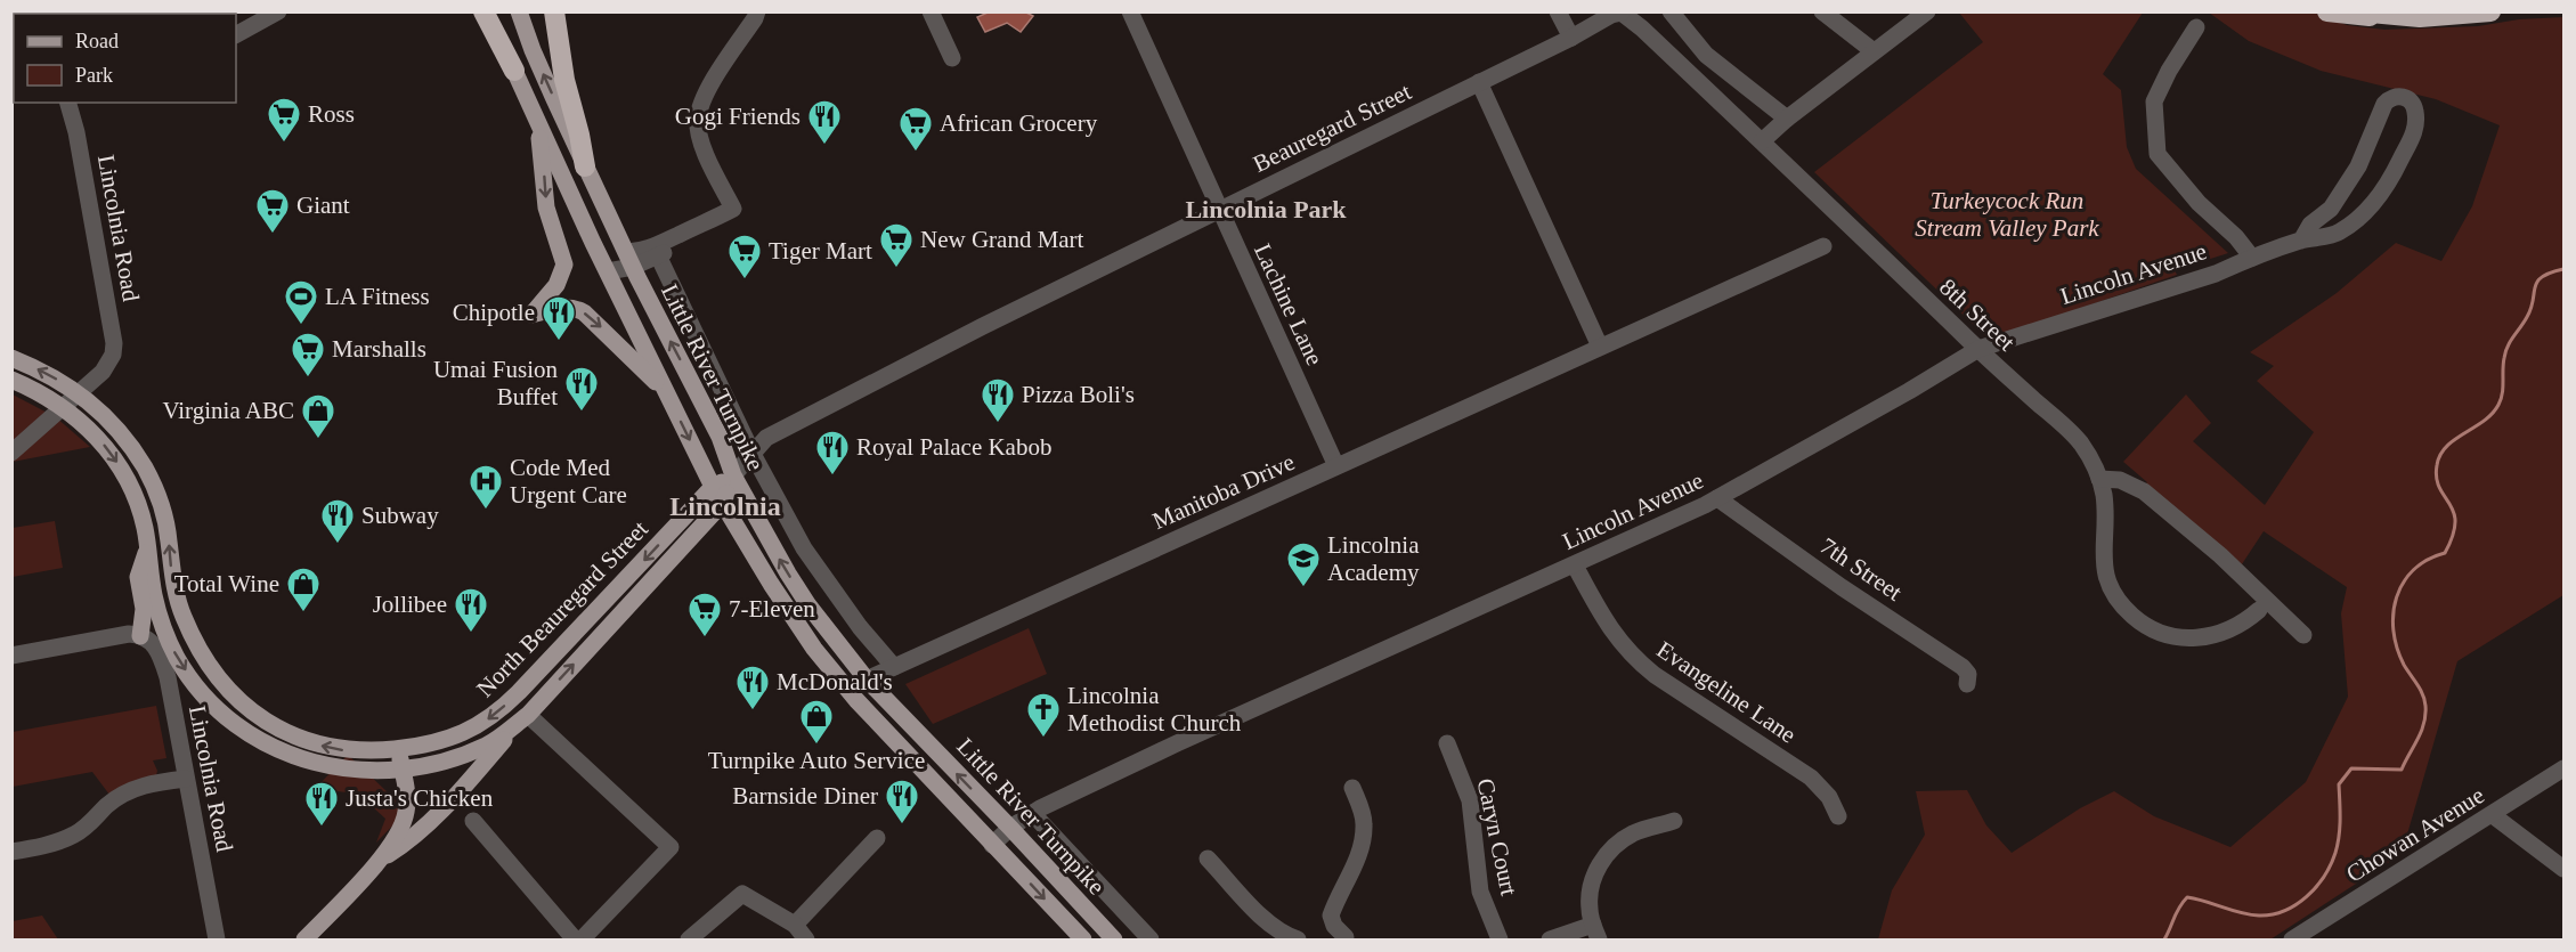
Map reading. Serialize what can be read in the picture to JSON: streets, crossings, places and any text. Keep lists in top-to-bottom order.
{
  "streets": {
    "main road": ["Beauregard Street", "Little River Turnpike", "North Beauregard Street"],
    "street": [
      "Lincolnia Road",
      "Lincoln Avenue",
      "Lachine Lane",
      "8th Street",
      "Manitoba Drive",
      "7th Street",
      "Evangeline Lane",
      "Chowan Avenue",
      "Caryn Court"
    ]
  },
  "crossings": [
    ["Beauregard Street", "Lachine Lane"],
    ["Beauregard Street", "8th Street"],
    ["Beauregard Street", "Little River Turnpike"],
    ["Beauregard Street", "North Beauregard Street"],
    ["Lincolnia Road", "North Beauregard Street"],
    ["Lincoln Avenue", "8th Street"],
    ["Lincoln Avenue", "Little River Turnpike"],
    ["Lincoln Avenue", "7th Street"],
    ["Lincoln Avenue", "Evangeline Lane"],
    ["Lachine Lane", "Manitoba Drive"],
    ["Little River Turnpike", "Manitoba Drive"],
    ["Little River Turnpike", "North Beauregard Street"]
  ],
  "districts": ["Lincolnia Park", "Lincolnia"],
  "parks": ["Turkeycock Run Stream Valley Park"],
  "places": {
    "supermarket": [
      "Ross",
      "African Grocery",
      "Giant",
      "New Grand Mart",
      "Tiger Mart",
      "Marshalls",
      "7-Eleven"
    ],
    "restaurant": [
      "Gogi Friends",
      "Chipotle",
      "Umai Fusion Buffet",
      "Pizza Boli's",
      "Royal Palace Kabob",
      "Subway",
      "Jollibee",
      "McDonald's",
      "Barnside Diner",
      "Justa's Chicken"
    ],
    "sports": ["LA Fitness"],
    "shop": ["Virginia ABC", "Total Wine", "Turnpike Auto Service"],
    "hospital": ["Code Med Urgent Care"],
    "school or university": ["Lincolnia Academy"],
    "church": ["Lincolnia Methodist Church"]
  },
  "legend": ["Road", "Park"]
}
